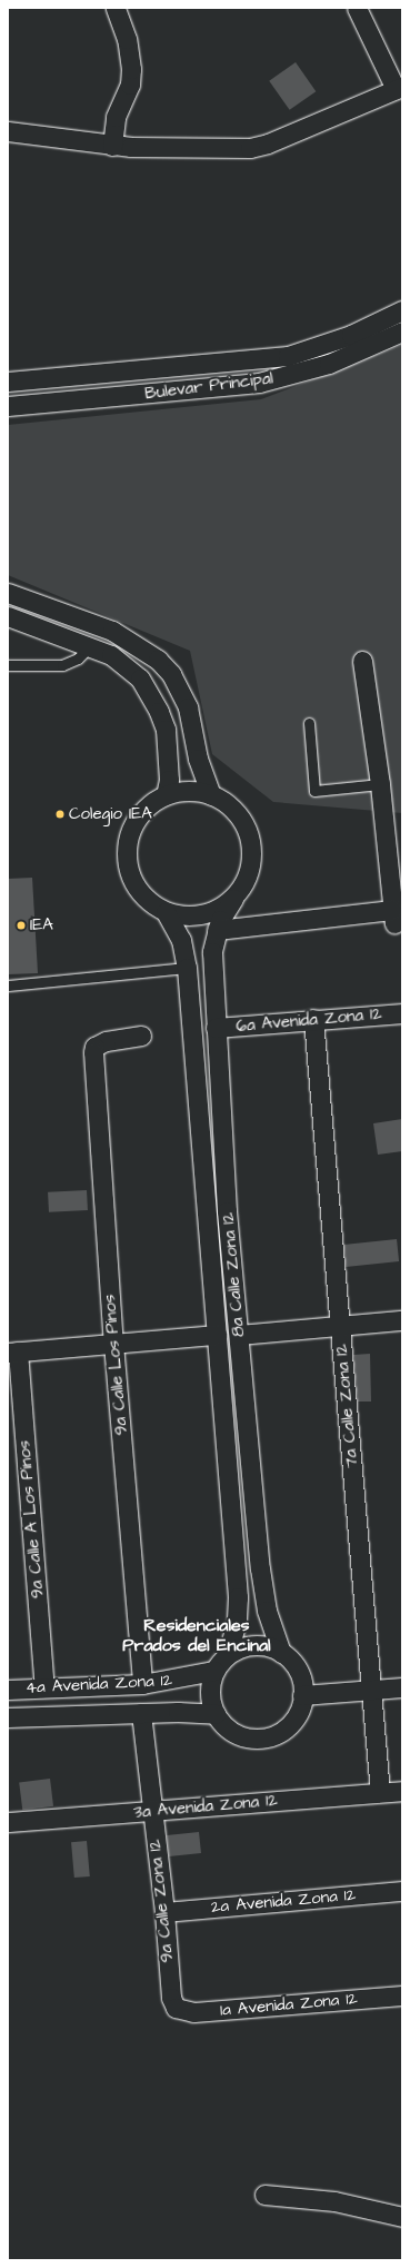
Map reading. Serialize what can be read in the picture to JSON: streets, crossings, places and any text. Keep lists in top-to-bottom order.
{
  "streets": {
    "street": [
      "Bulevar Principal",
      "6a Avenida Zona 12",
      "8a Calle Zona 12",
      "9a Calle Los Pinos",
      "7a Calle Zona 12",
      "9a Calle A Los Pinos",
      "4a Avenida Zona 12",
      "3a Avenida Zona 12",
      "9a Calle Zona 12",
      "2a Avenida Zona 12",
      "1a Avenida Zona 12"
    ]
  },
  "crossings": [
    ["6a Avenida Zona 12", "8a Calle Zona 12"],
    ["6a Avenida Zona 12", "7a Calle Zona 12"],
    ["8a Calle Zona 12", "4a Avenida Zona 12"],
    ["9a Calle Los Pinos", "4a Avenida Zona 12"],
    ["7a Calle Zona 12", "3a Avenida Zona 12"],
    ["9a Calle A Los Pinos", "4a Avenida Zona 12"],
    ["4a Avenida Zona 12", "9a Calle Zona 12"],
    ["3a Avenida Zona 12", "9a Calle Zona 12"],
    ["9a Calle Zona 12", "2a Avenida Zona 12"],
    ["9a Calle Zona 12", "1a Avenida Zona 12"]
  ],
  "districts": ["Residenciales Prados del Encinal"],
  "places": ["Colegio IEA", "IEA"]
}
